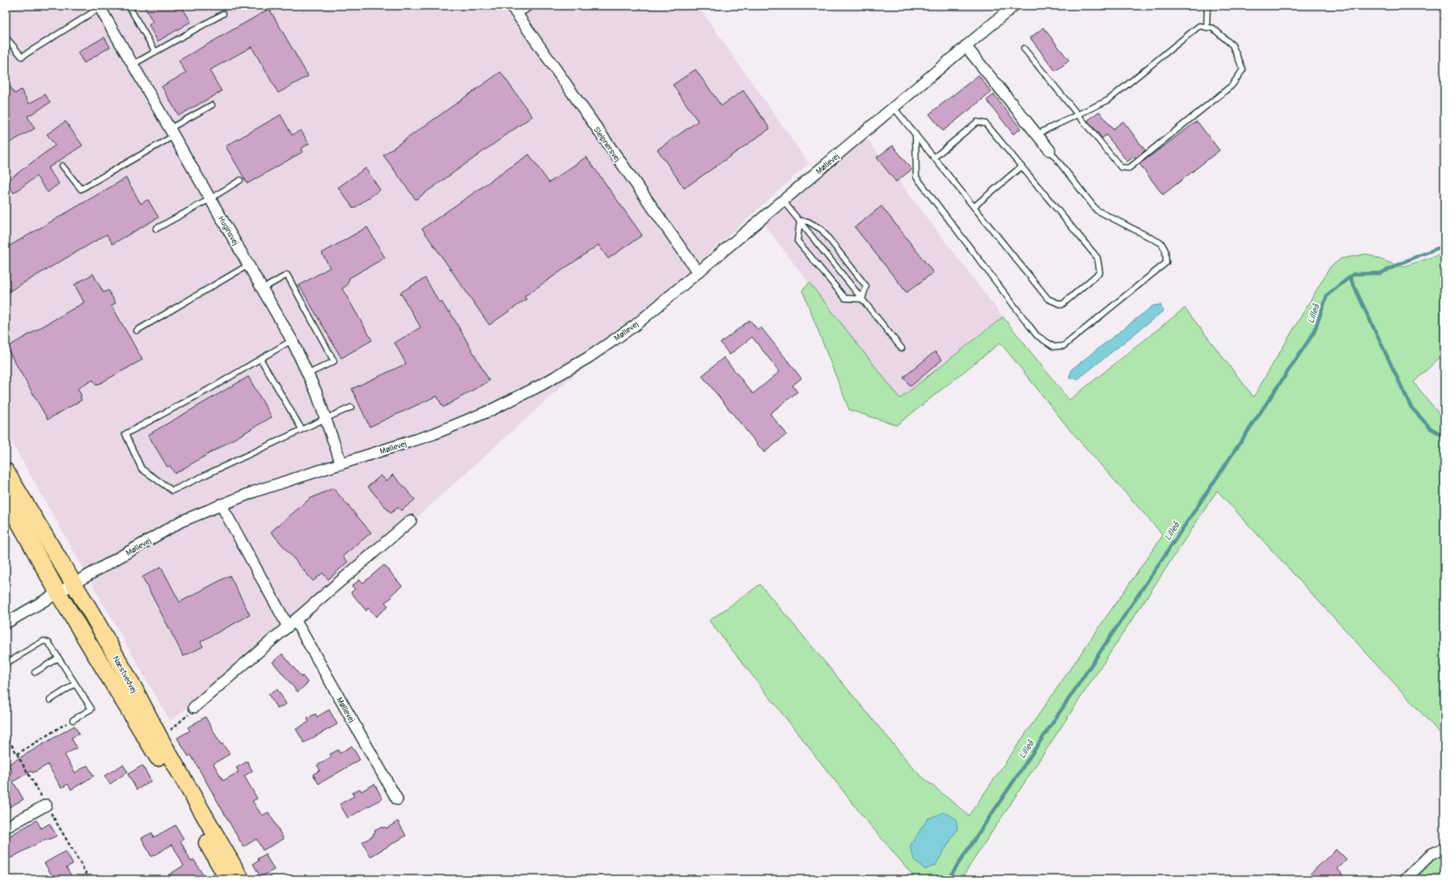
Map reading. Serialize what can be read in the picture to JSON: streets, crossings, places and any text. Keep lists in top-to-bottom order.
{
  "streets": {
    "main road": ["Næstvedvej"],
    "street": ["Sleipnersvej", "Møllevej", "Huginsvej"]
  },
  "crossings": [
    ["Sleipnersvej", "Møllevej"],
    ["Møllevej", "Huginsvej"],
    ["Møllevej", "Næstvedvej"]
  ],
  "water": ["Lilleå"]
}
